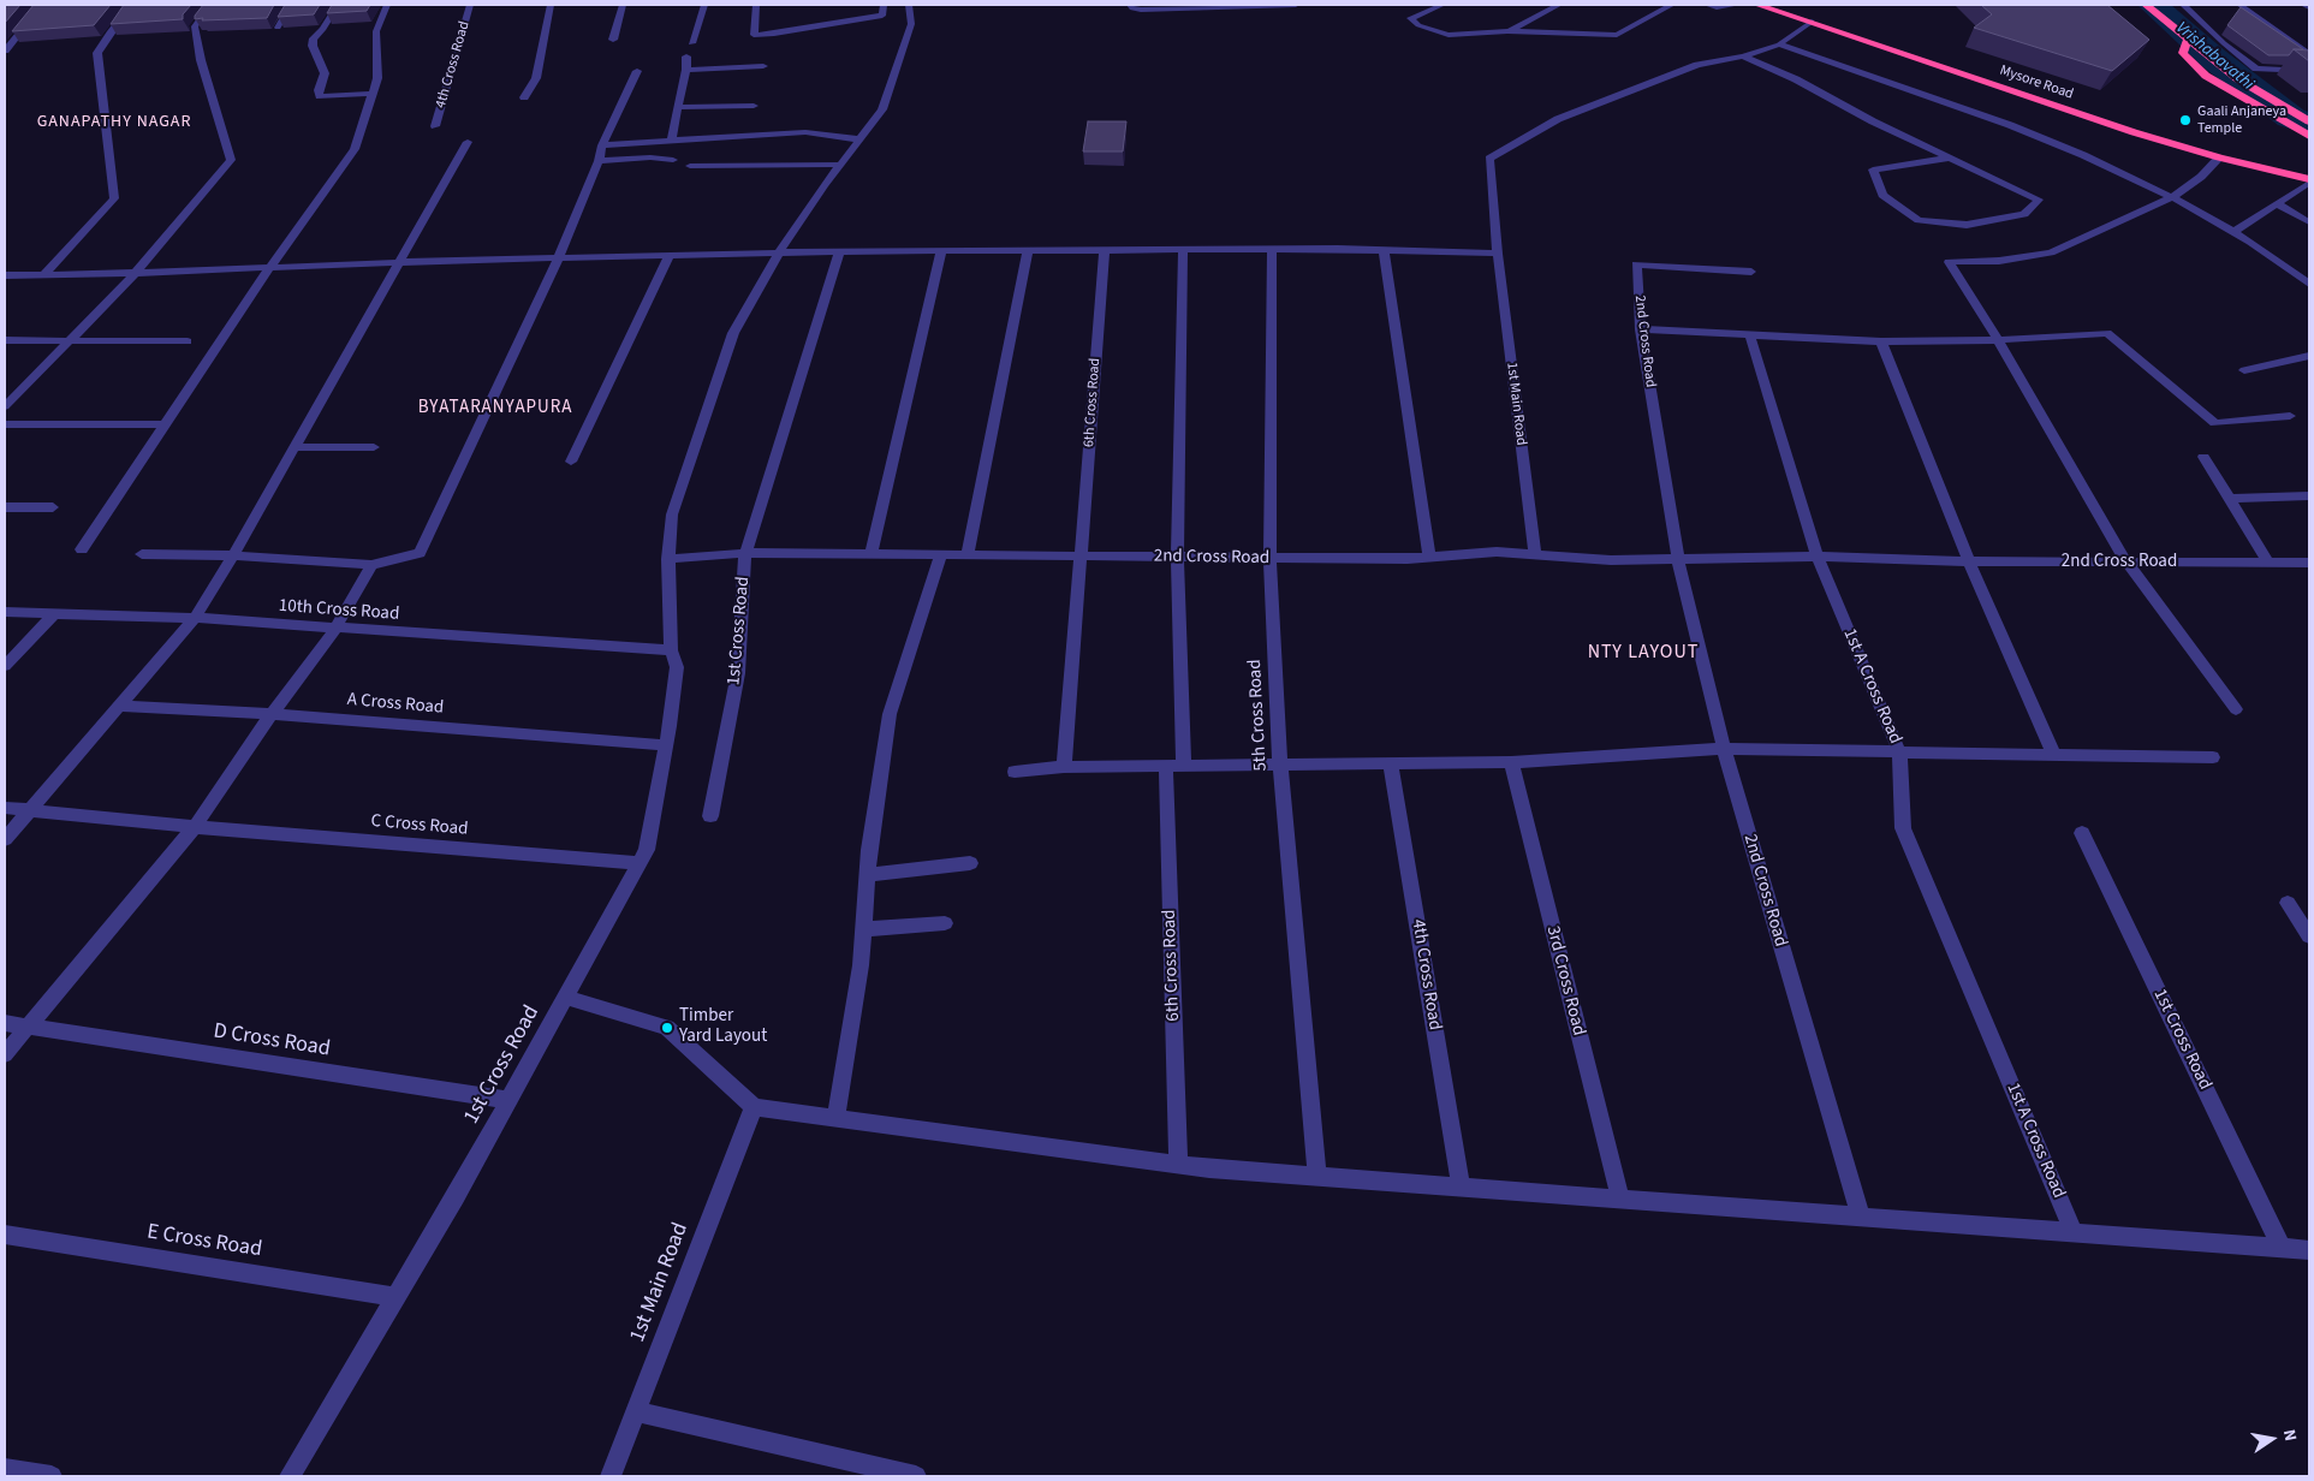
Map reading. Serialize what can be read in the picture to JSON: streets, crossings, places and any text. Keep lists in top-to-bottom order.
{
  "streets": {
    "highway": ["Mysore Road"],
    "street": [
      "4th Cross Road",
      "2nd Cross Road",
      "6th Cross Road",
      "1st Main Road",
      "10th Cross Road",
      "1st Cross Road",
      "1st A Cross Road",
      "A Cross Road",
      "5th Cross Road",
      "C Cross Road",
      "3rd Cross Road",
      "D Cross Road",
      "E Cross Road"
    ]
  },
  "crossings": [
    ["2nd Cross Road", "6th Cross Road"],
    ["2nd Cross Road", "1st Main Road"],
    ["2nd Cross Road", "1st Cross Road"],
    ["2nd Cross Road", "1st A Cross Road"],
    ["2nd Cross Road", "5th Cross Road"],
    ["10th Cross Road", "1st Cross Road"],
    ["1st Cross Road", "A Cross Road"],
    ["1st Cross Road", "C Cross Road"],
    ["1st Cross Road", "D Cross Road"],
    ["1st Cross Road", "E Cross Road"]
  ],
  "districts": ["GANAPATHY NAGAR", "BYATARANYAPURA", "NTY LAYOUT"],
  "water": ["Vrishabavathi"],
  "places": ["Gaali Anjaneya Temple", "Timber Yard Layout"],
  "north": "right"
}
